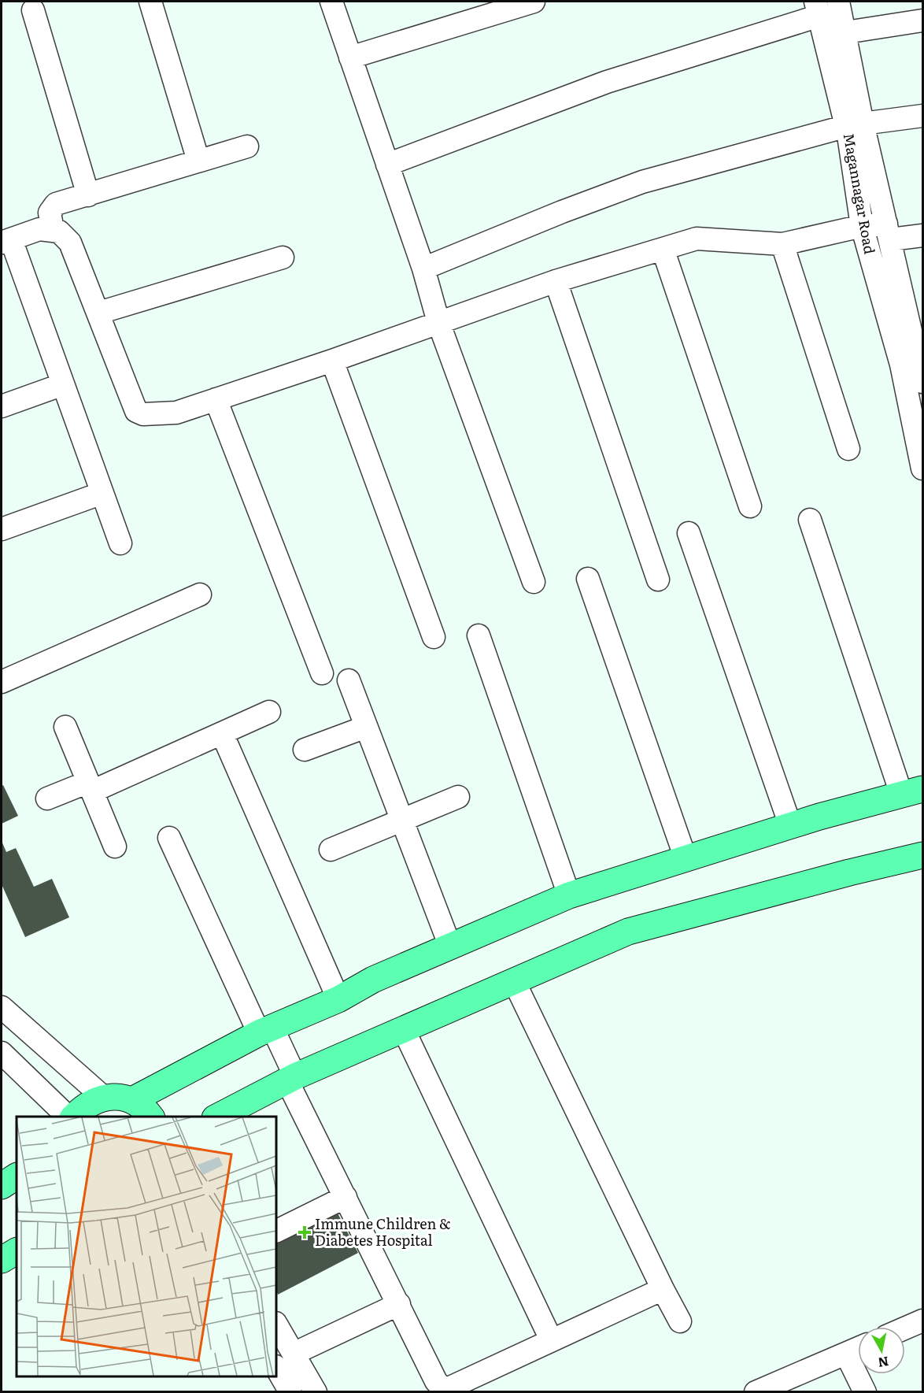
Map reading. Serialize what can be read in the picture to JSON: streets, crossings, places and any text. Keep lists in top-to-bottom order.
{
  "streets": {
    "street": ["Magannagar Road"]
  },
  "places": {
    "health": ["Immune Children & Diabetes Hospital"]
  },
  "north": "bottom"
}
